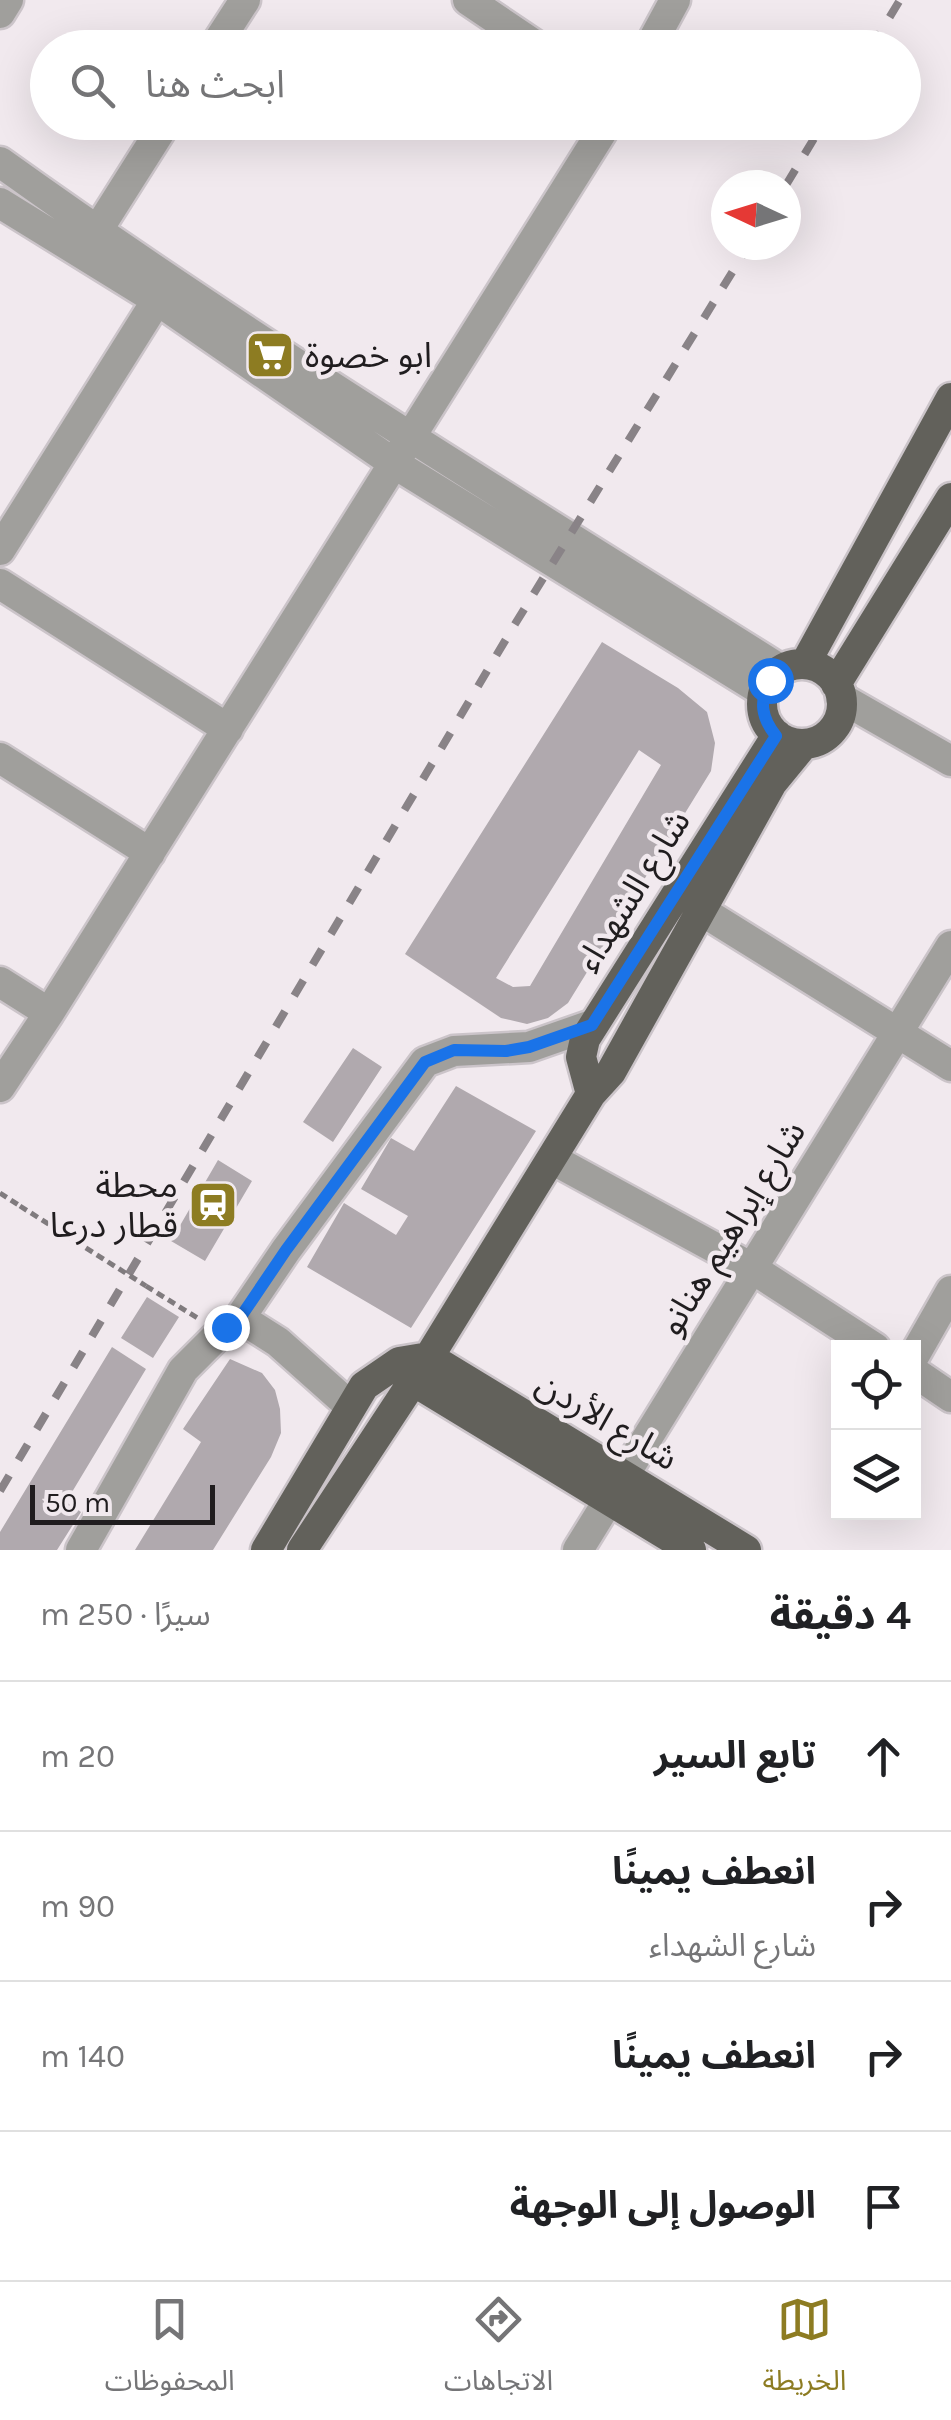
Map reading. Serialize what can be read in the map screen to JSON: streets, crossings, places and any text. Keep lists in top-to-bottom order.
{
  "streets": {
    "main road": ["شارع الشهداء", "شارع الأردن"],
    "street": ["شارع إبراهيم هنانو"]
  },
  "crossings": [
    ["شارع الشهداء", "شارع الأردن"],
    ["شارع إبراهيم هنانو", "شارع الأردن"]
  ],
  "places": {
    "supermarket": ["ابو خصوة"],
    "station": ["محطة قطار درعا"]
  },
  "scale_bar": "50 m",
  "north": "left",
  "page": {
    "search": "ابحث هنا",
    "scale": "50 m",
    "heading": ["4 دقيقة", "سيرًا · 250 m"],
    "list": [
      ["تابع السير", "20 m"],
      ["انعطف يمينًا", "شارع الشهداء", "90 m"],
      ["انعطف يمينًا", "140 m"],
      "الوصول إلى الوجهة"
    ],
    "nav": ["الخريطة", "الاتجاهات", "المحفوظات"]
  }
}
